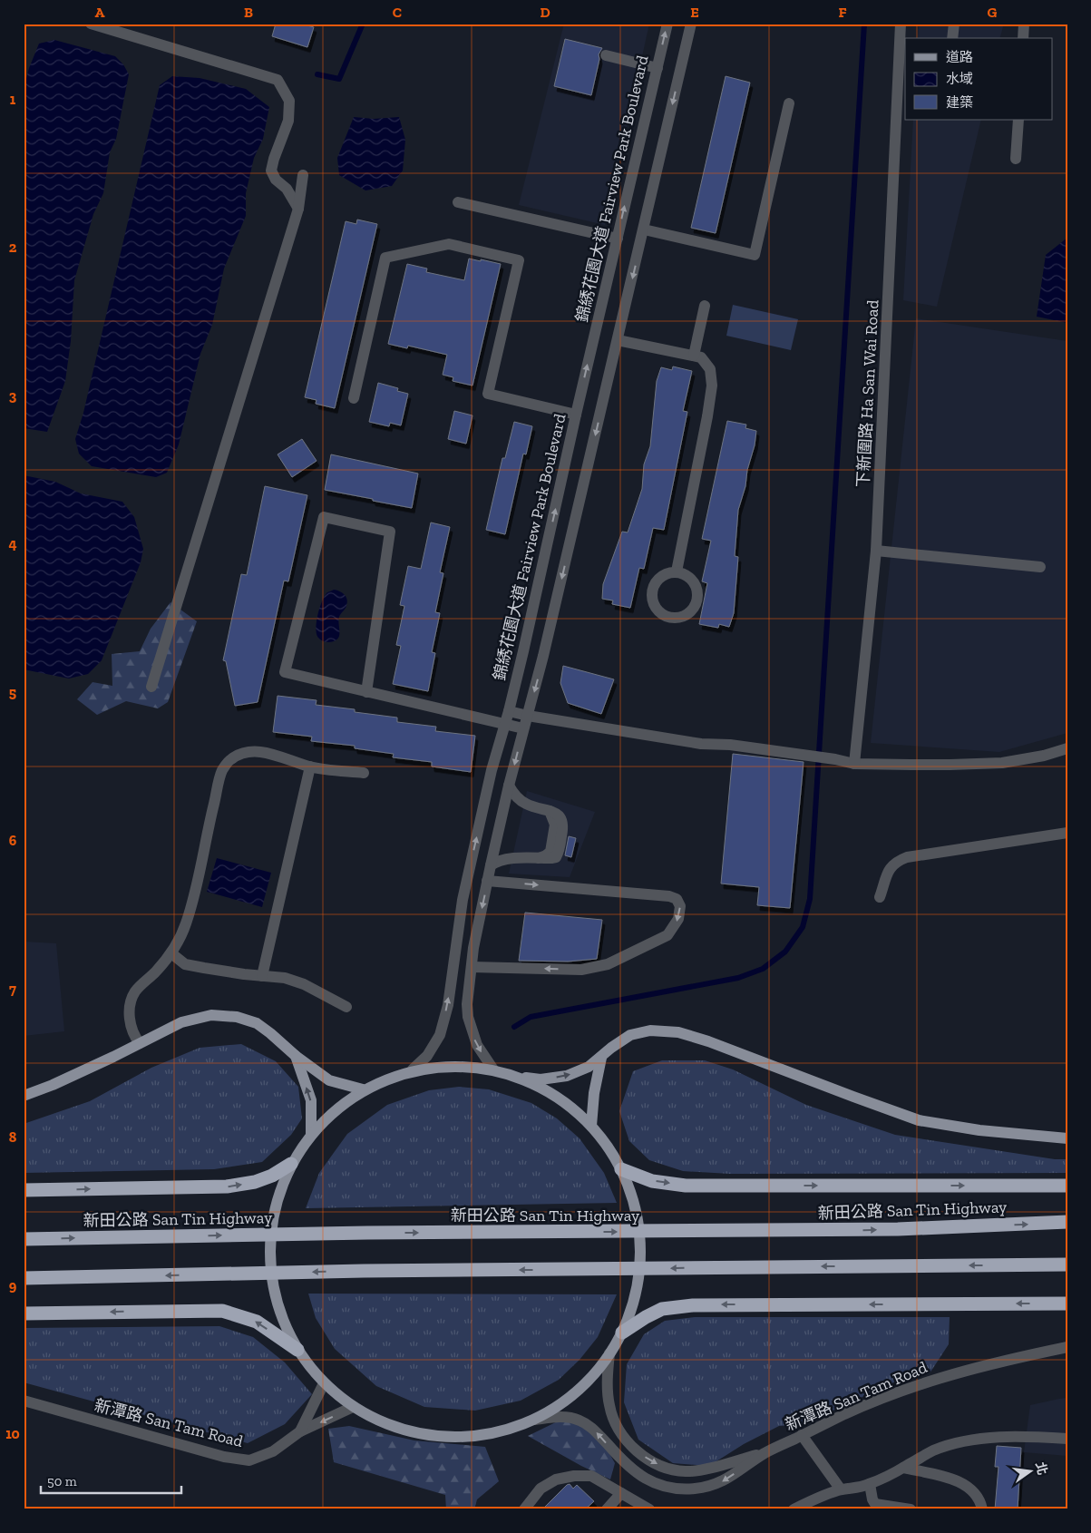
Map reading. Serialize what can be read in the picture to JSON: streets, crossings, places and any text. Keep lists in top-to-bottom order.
{
  "streets": {
    "highway": ["新田公路 San Tin Highway"],
    "street": ["錦綉花園大道 Fairview Park Boulevard", "下新圍路 Ha San Wai Road", "新潭路 San Tam Road"]
  },
  "legend": ["道路", "水域", "建築"],
  "scale_bar": "50 m",
  "north": "right",
  "grid": {
    "columns": [
      "A",
      "B",
      "C",
      "D",
      "E",
      "F",
      "G"
    ],
    "rows": [
      "1",
      "2",
      "3",
      "4",
      "5",
      "6",
      "7",
      "8",
      "9",
      "10"
    ]
  }
}
